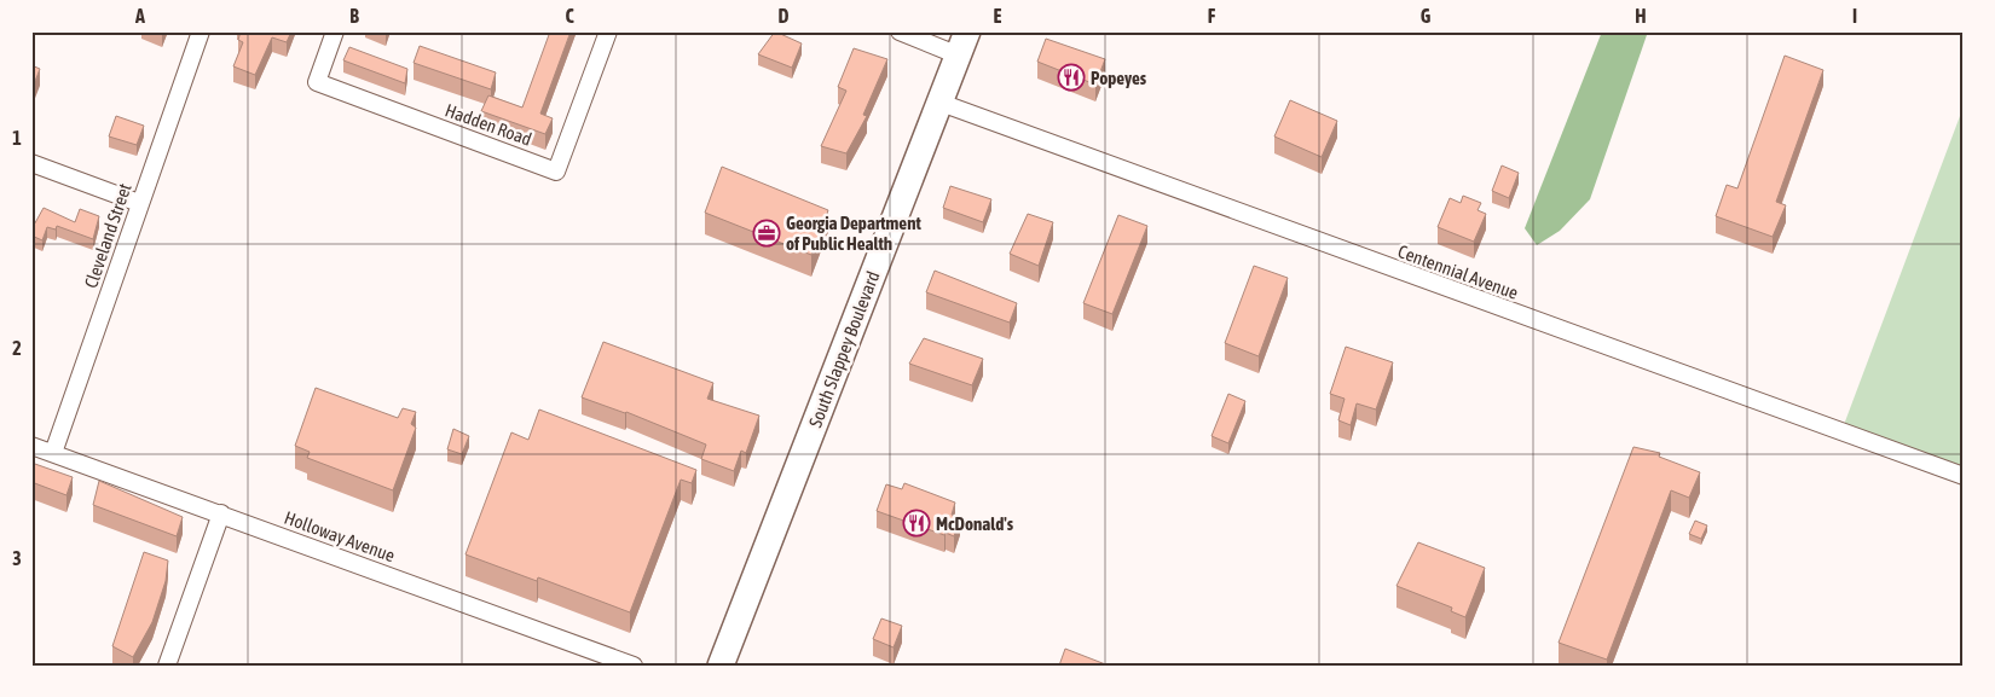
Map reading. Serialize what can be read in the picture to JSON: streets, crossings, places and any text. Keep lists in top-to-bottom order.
{
  "streets": {
    "main road": ["South Slappey Boulevard"],
    "street": [
      "Hadden Road",
      "Cleveland Street",
      "Centennial Avenue",
      "Holloway Avenue"
    ]
  },
  "crossings": [
    ["Cleveland Street", "Holloway Avenue"],
    ["Centennial Avenue", "South Slappey Boulevard"]
  ],
  "places": {
    "restaurant": ["Popeyes", "McDonald's"],
    "office": ["Georgia Department of Public Health"]
  },
  "grid": {
    "columns": [
      "A",
      "B",
      "C",
      "D",
      "E",
      "F",
      "G",
      "H",
      "I"
    ],
    "rows": ["1", "2", "3"]
  }
}
